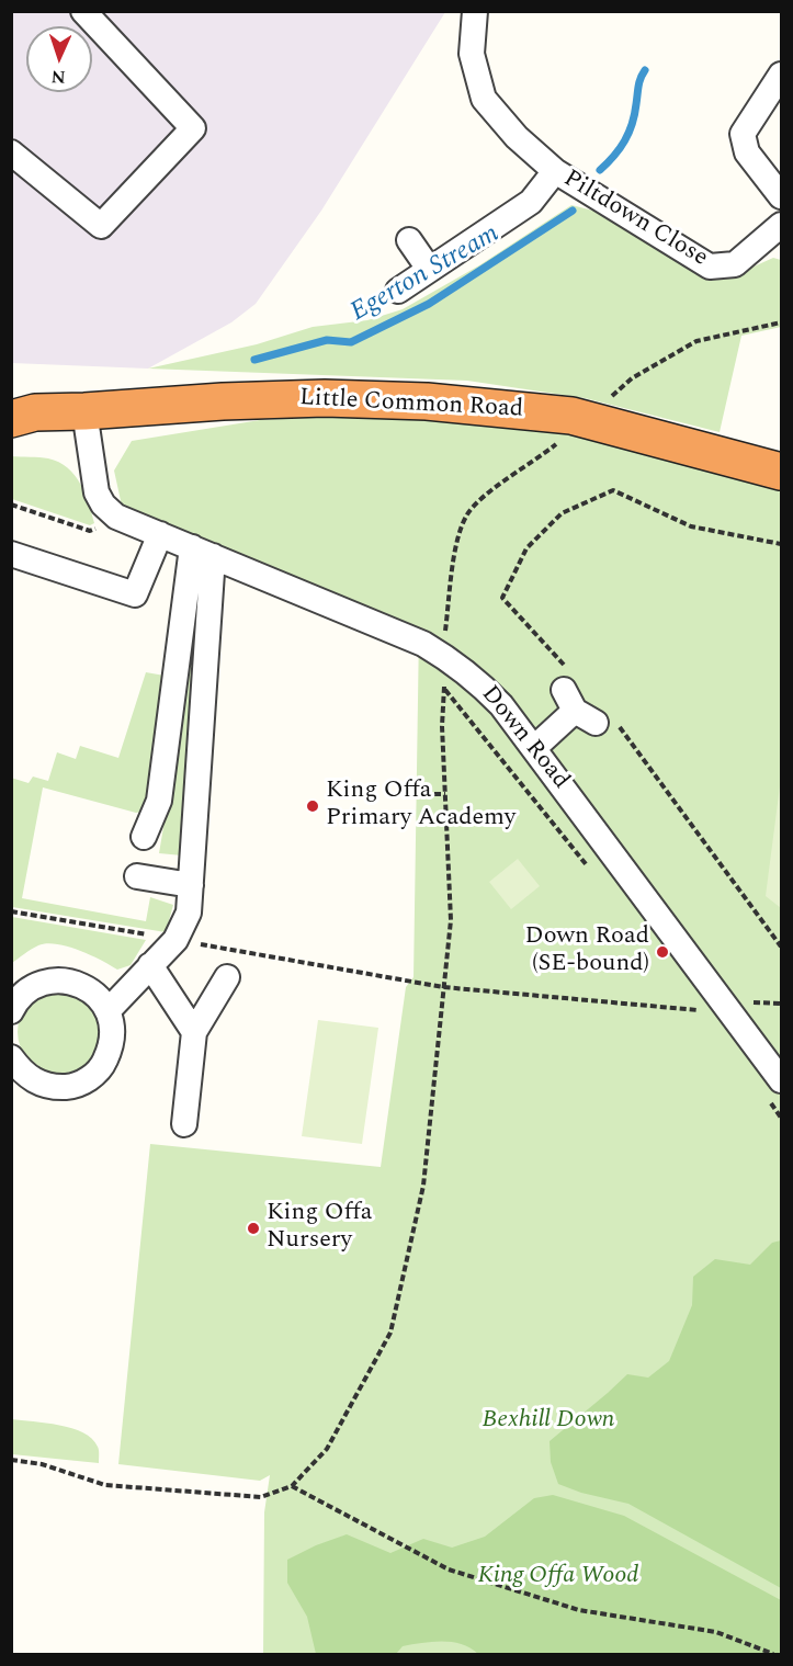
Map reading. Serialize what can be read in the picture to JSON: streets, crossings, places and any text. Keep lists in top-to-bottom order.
{
  "streets": {
    "highway": ["Little Common Road"],
    "street": ["Piltdown Close", "Down Road"]
  },
  "water": ["Egerton Stream"],
  "parks": ["Bexhill Down", "King Offa Wood"],
  "places": ["King Offa Primary Academy", "Down Road (SE-bound)", "King Offa Nursery"],
  "north": "bottom"
}
